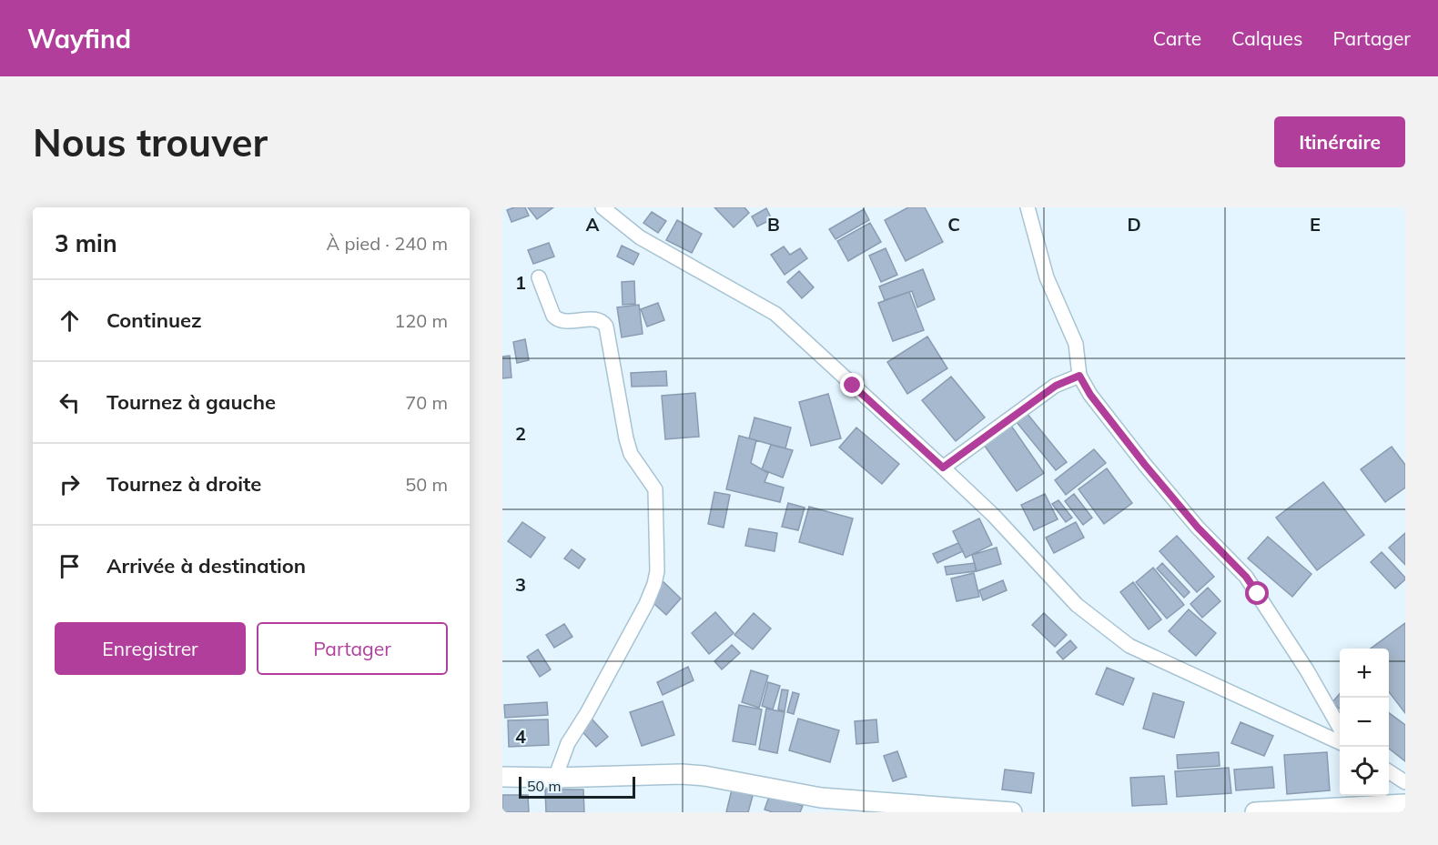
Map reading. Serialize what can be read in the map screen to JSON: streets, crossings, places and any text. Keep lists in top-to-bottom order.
{
  "scale_bar": "50 m",
  "page": {
    "header": "Wayfind",
    "nav": ["Carte", "Calques", "Partager"],
    "buttons": [
      "Itinéraire",
      ["Enregistrer", "Partager"]
    ],
    "title": "Nous trouver",
    "heading": ["3 min", "À pied · 240 m"],
    "list": [
      ["Continuez", "120 m"],
      ["Tournez à gauche", "70 m"],
      ["Tournez à droite", "50 m"],
      "Arrivée à destination"
    ],
    "map_buttons": ["+", "−"],
    "scale": "50 m"
  },
  "grid": {
    "columns": [
      "A",
      "B",
      "C",
      "D",
      "E"
    ],
    "rows": [
      "1",
      "2",
      "3",
      "4"
    ]
  }
}
